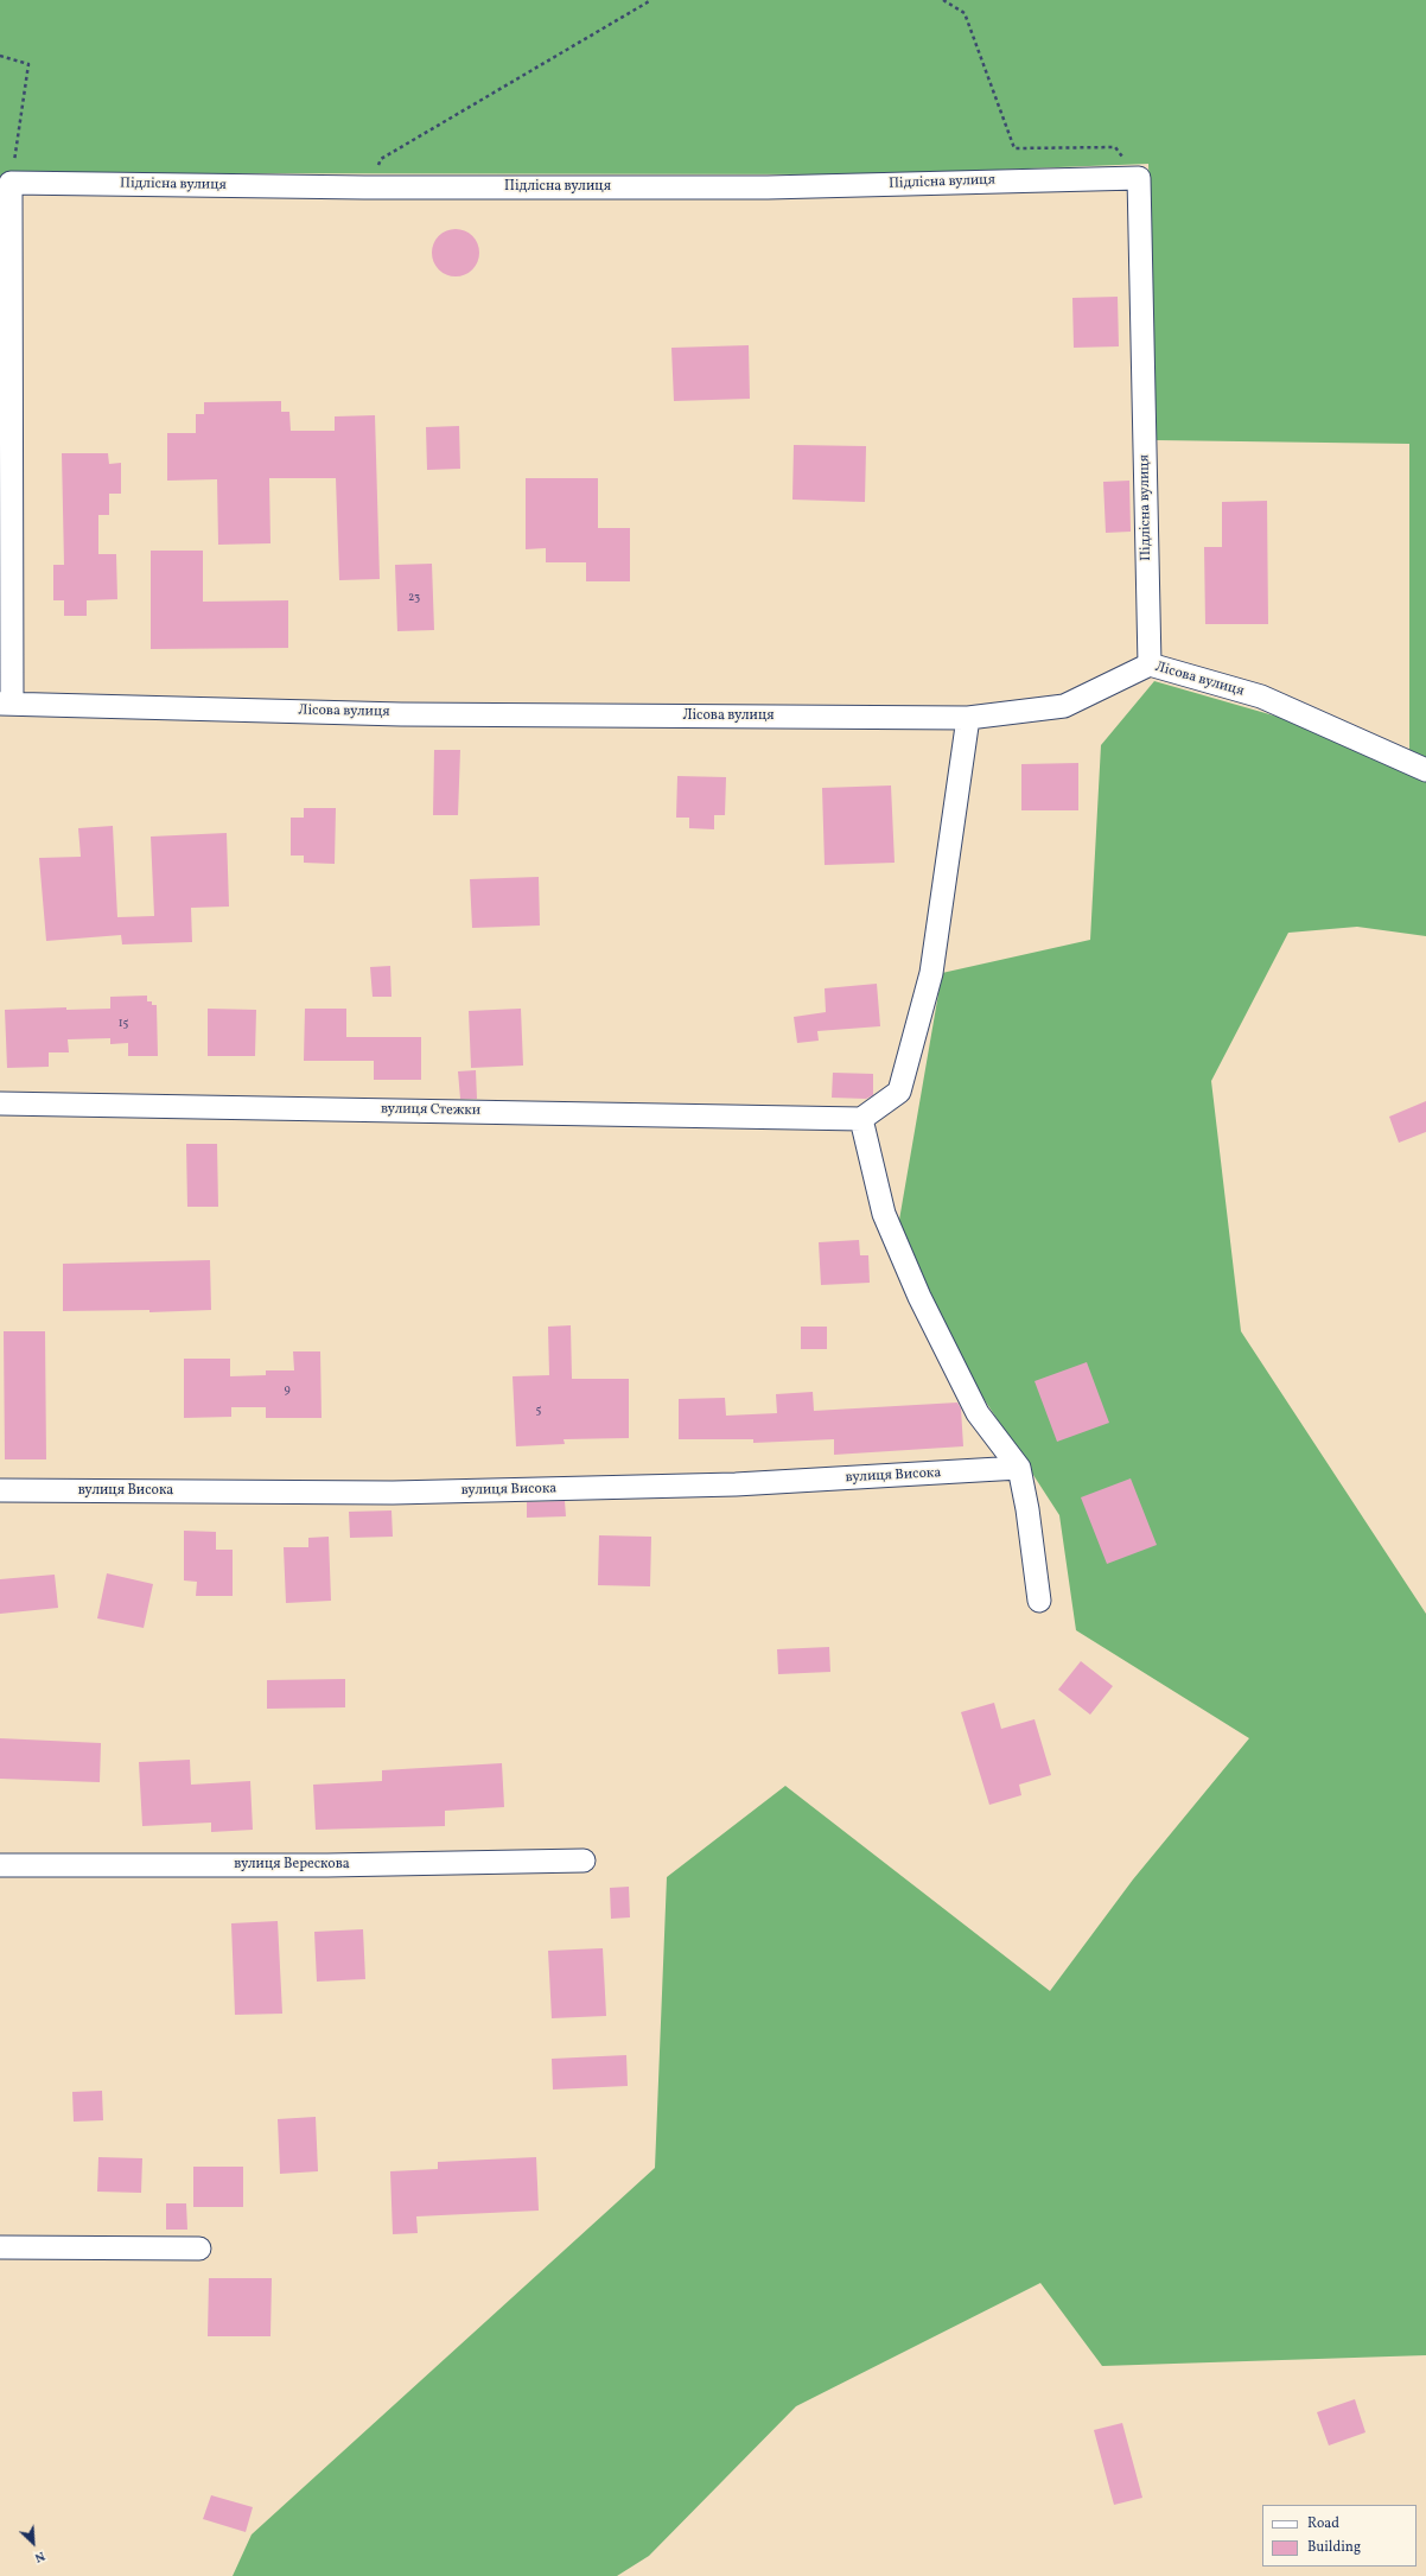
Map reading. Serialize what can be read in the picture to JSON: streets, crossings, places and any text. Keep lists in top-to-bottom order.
{
  "streets": {
    "street": [
      "Підлісна вулиця",
      "Лісова вулиця",
      "вулиця Стежки",
      "вулиця Висока",
      "вулиця Верескова"
    ]
  },
  "crossings": [
    ["Підлісна вулиця", "Лісова вулиця"]
  ],
  "house_numbers": [
    "23",
    "15",
    "9",
    "5"
  ],
  "legend": ["Road", "Building"],
  "north": "bottom right"
}
